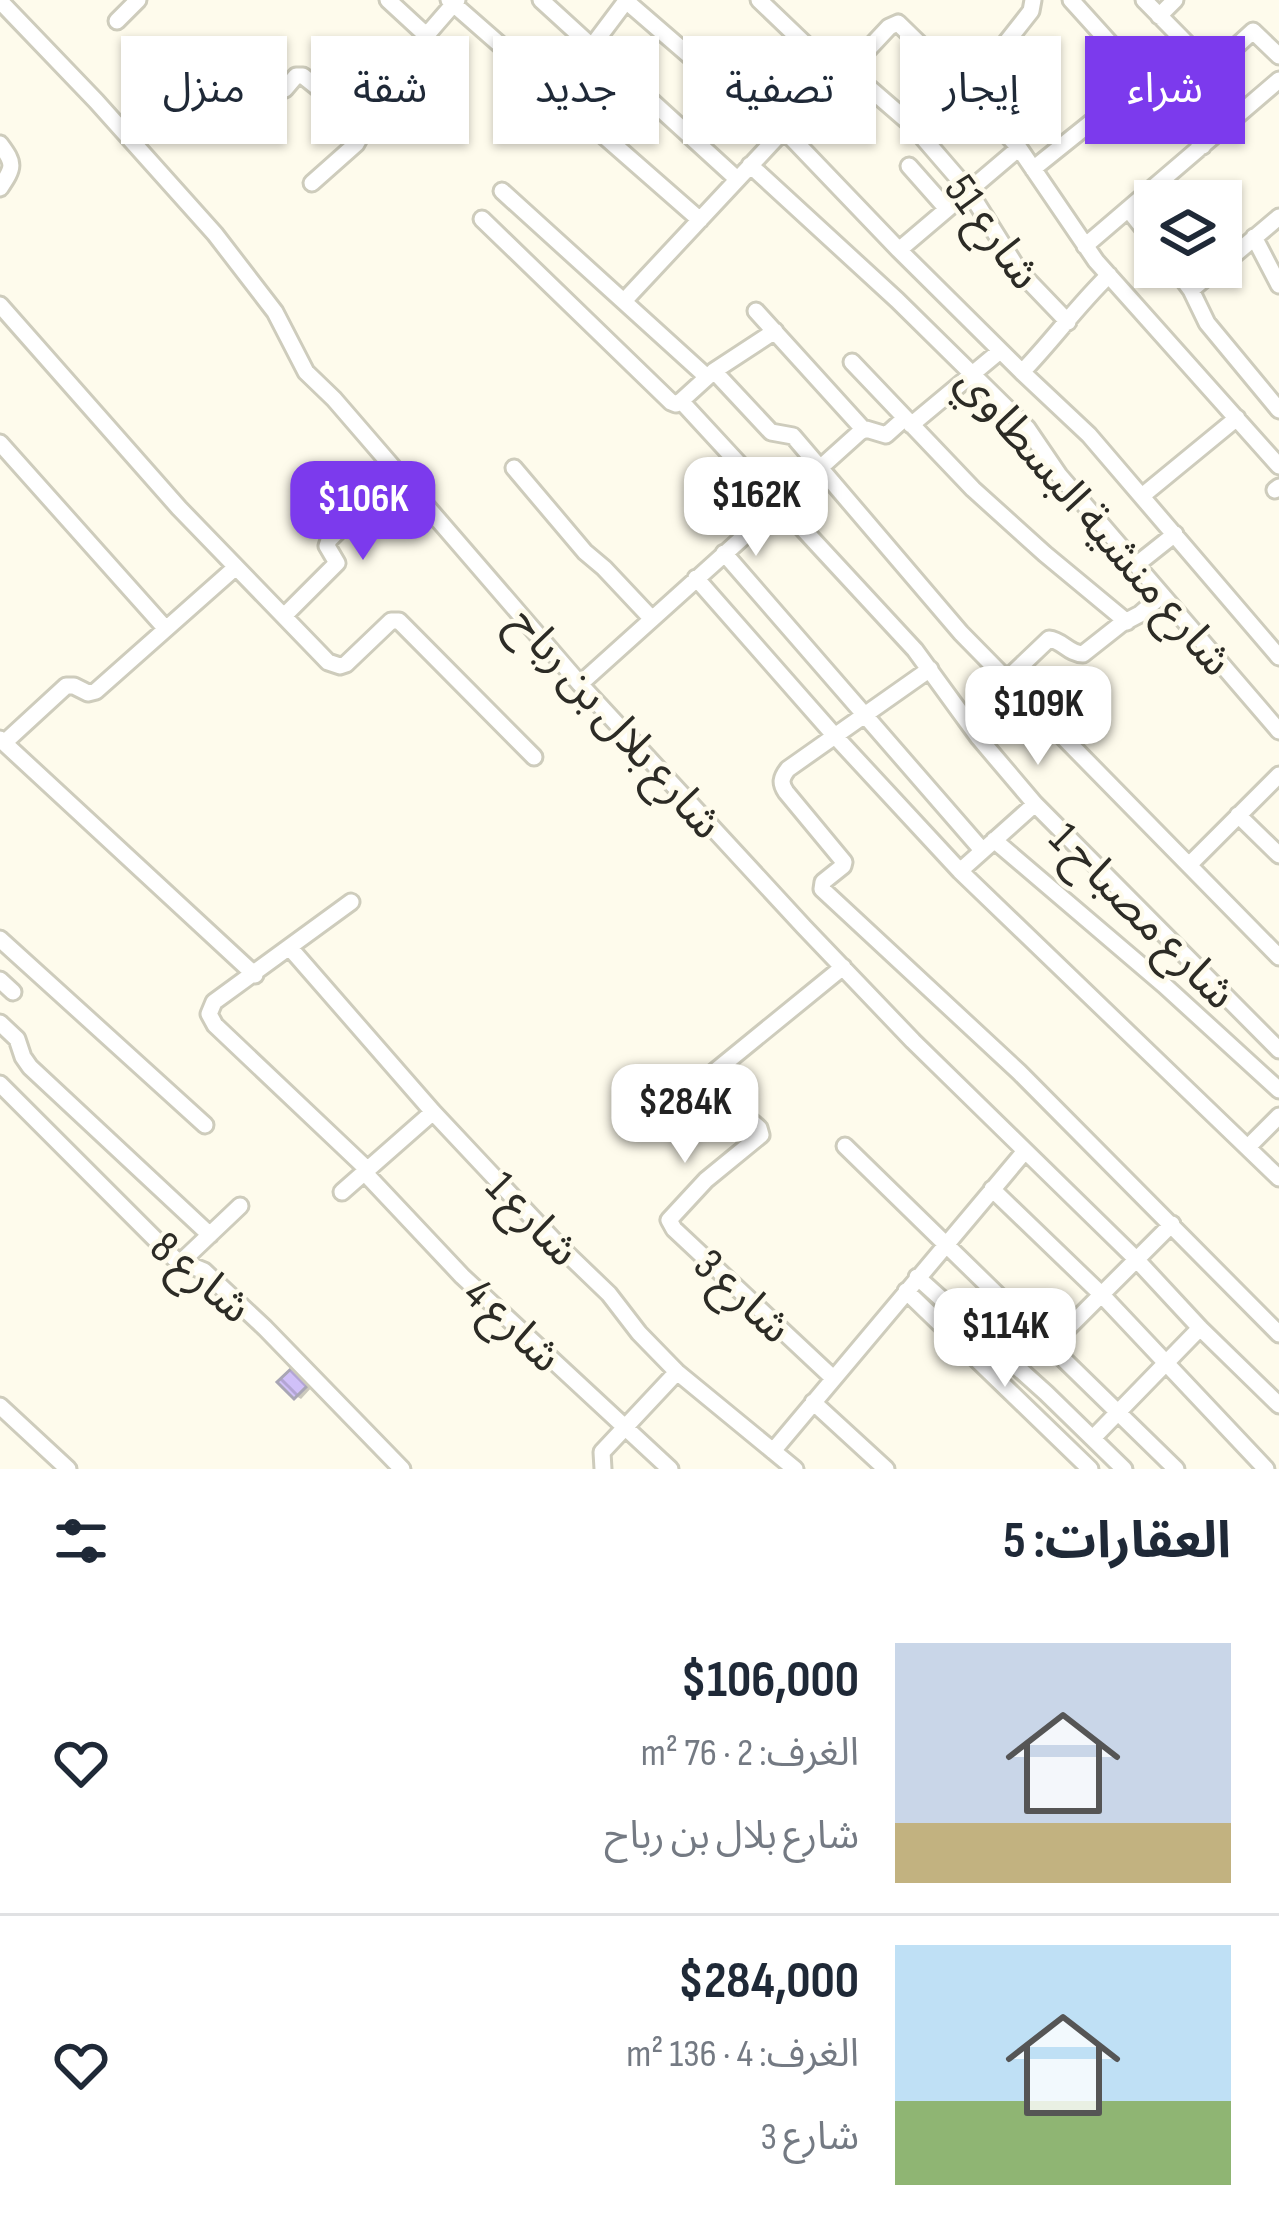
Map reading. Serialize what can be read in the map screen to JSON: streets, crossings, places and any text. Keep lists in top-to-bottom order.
{
  "streets": {
    "street": [
      "شارع 51",
      "شارع منشية البسطاوي",
      "شارع بلال بن رباح",
      "شارع مصباح 1",
      "شارع 1",
      "شارع 8",
      "شارع 3",
      "شارع 4"
    ]
  },
  "crossings": [
    ["شارع بلال بن رباح", "شارع 3"]
  ],
  "page": {
    "chip": [
      "شراء",
      "إيجار",
      "تصفية",
      "جديد",
      "شقة",
      "منزل"
    ],
    "price": [
      "$162K",
      "$106K",
      "$109K",
      "$284K",
      "$114K"
    ],
    "heading": "العقارات: 5",
    "list": [
      {
        "name": "$106,000",
        "note": "الغرف: 2 · 76 m² · شارع بلال بن رباح"
      },
      {
        "name": "$284,000",
        "note": "الغرف: 4 · 136 m² · شارع 3"
      }
    ]
  }
}
